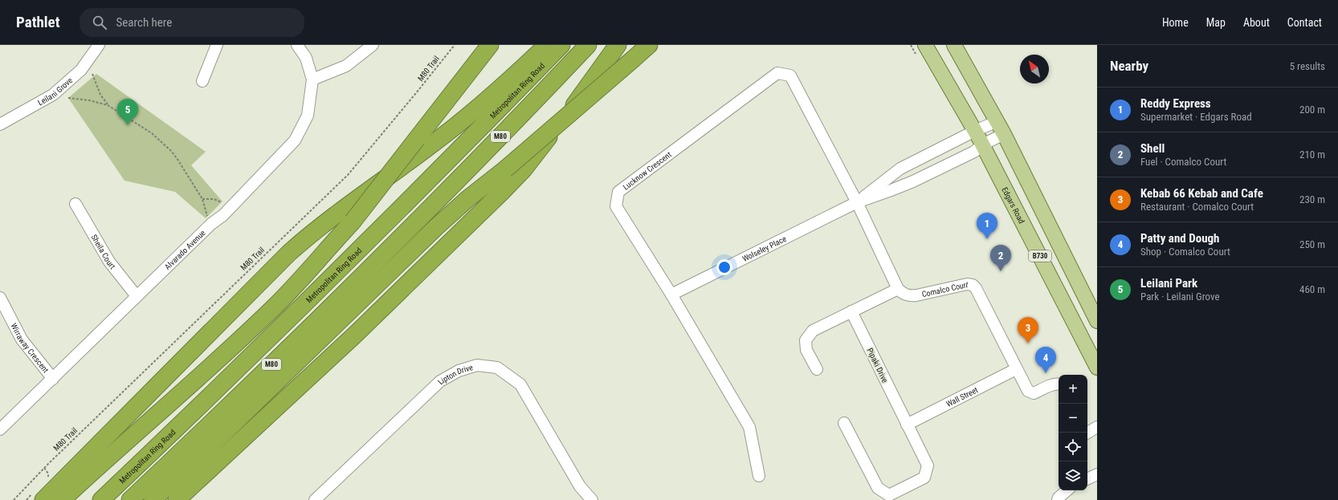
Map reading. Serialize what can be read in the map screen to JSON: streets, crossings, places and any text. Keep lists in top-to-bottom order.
{
  "streets": {
    "highway": ["Metropolitan Ring Road", "M80"],
    "main road": ["Edgars Road", "B730"],
    "street": [
      "Leilani Grove",
      "Lucknow Crescent",
      "Wolseley Place",
      "Alvarado Avenue",
      "Sheila Court",
      "Comalco Court",
      "Wirraway Crescent",
      "Pipaki Drive",
      "Lipton Drive",
      "Wall Street"
    ],
    "path": ["M80 Trail"]
  },
  "crossings": [
    ["Lucknow Crescent", "Wolseley Place"],
    ["Edgars Road", "Wolseley Place"],
    ["Wolseley Place", "B730"],
    ["Alvarado Avenue", "Sheila Court"],
    ["Alvarado Avenue", "Wirraway Crescent"],
    ["Comalco Court", "Wall Street"],
    ["Pipaki Drive", "Wall Street"]
  ],
  "north": "top left",
  "page": {
    "header": "Pathlet",
    "search": "Search here",
    "nav": [
      "Home",
      "Map",
      "About",
      "Contact"
    ],
    "heading": ["Nearby", "5 results"],
    "list": [
      {
        "mark": "1",
        "name": "Reddy Express",
        "note": "Supermarket · Edgars Road",
        "value": "200 m"
      },
      {
        "mark": "2",
        "name": "Shell",
        "note": "Fuel · Comalco Court",
        "value": "210 m"
      },
      {
        "mark": "3",
        "name": "Kebab 66 Kebab and Cafe",
        "note": "Restaurant · Comalco Court",
        "value": "230 m"
      },
      {
        "mark": "4",
        "name": "Patty and Dough",
        "note": "Shop · Comalco Court",
        "value": "250 m"
      },
      {
        "mark": "5",
        "name": "Leilani Park",
        "note": "Park · Leilani Grove",
        "value": "460 m"
      }
    ],
    "pins": [
      "5",
      "1",
      "2",
      "3",
      "4"
    ],
    "map_buttons": ["+", "−"]
  }
}
